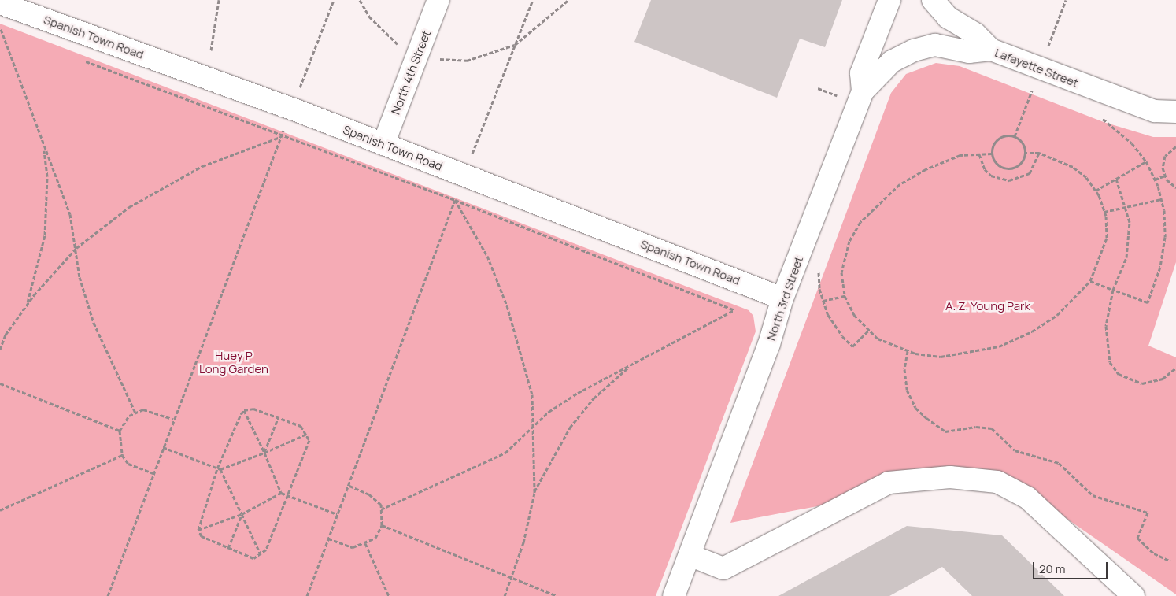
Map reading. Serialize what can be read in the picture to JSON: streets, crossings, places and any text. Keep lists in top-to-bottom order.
{
  "streets": {
    "street": [
      "Spanish Town Road",
      "Lafayette Street",
      "North 4th Street",
      "North 3rd Street"
    ]
  },
  "crossings": [
    ["Spanish Town Road", "North 4th Street"],
    ["Spanish Town Road", "North 3rd Street"],
    ["Lafayette Street", "North 3rd Street"]
  ],
  "parks": ["A. Z. Young Park", "Huey P Long Garden"],
  "scale_bar": "20 m"
}
